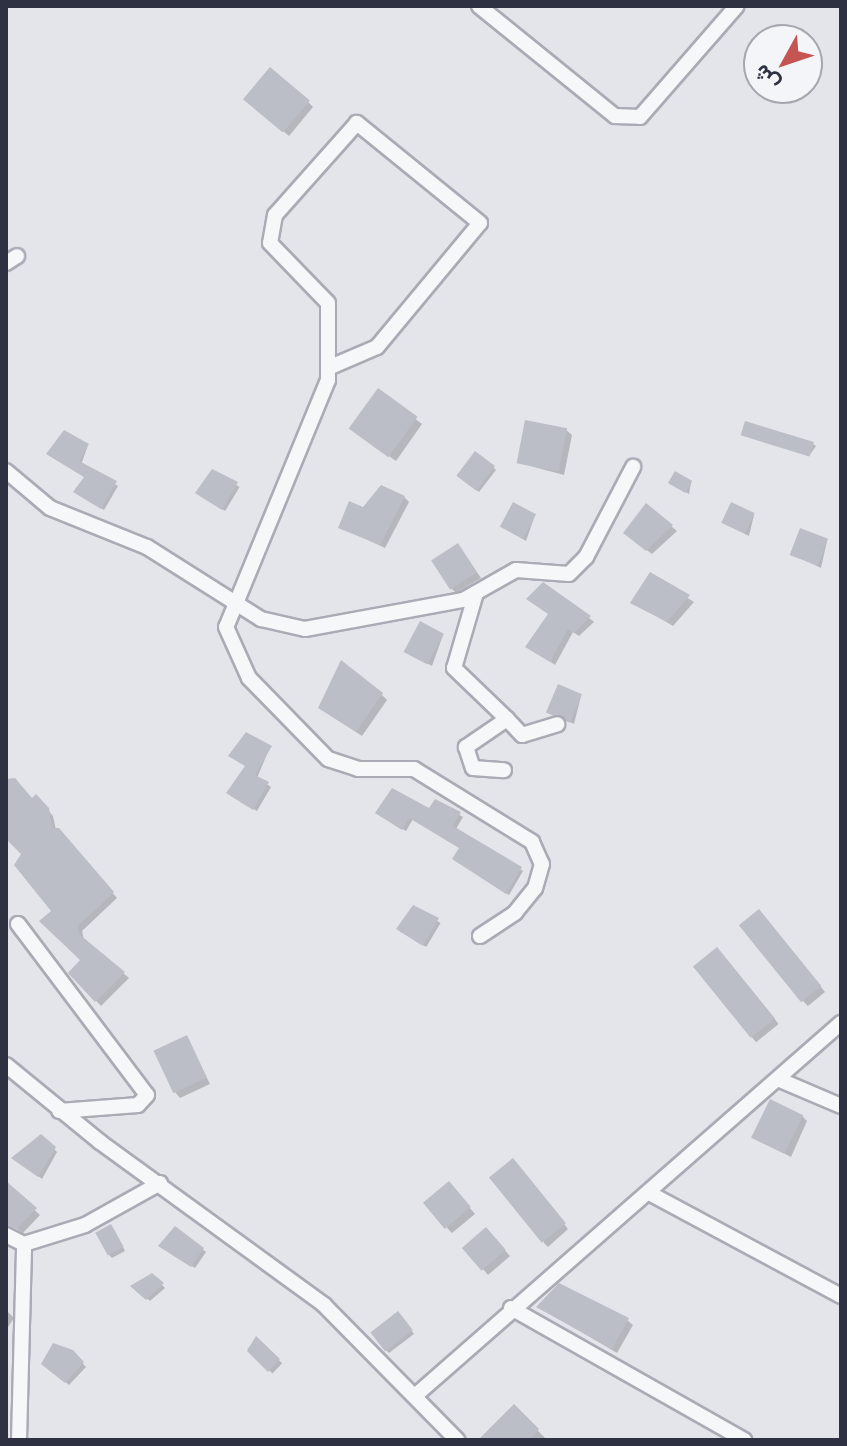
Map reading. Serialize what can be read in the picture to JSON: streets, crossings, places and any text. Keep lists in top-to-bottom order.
{
  "north": "bottom left"
}
